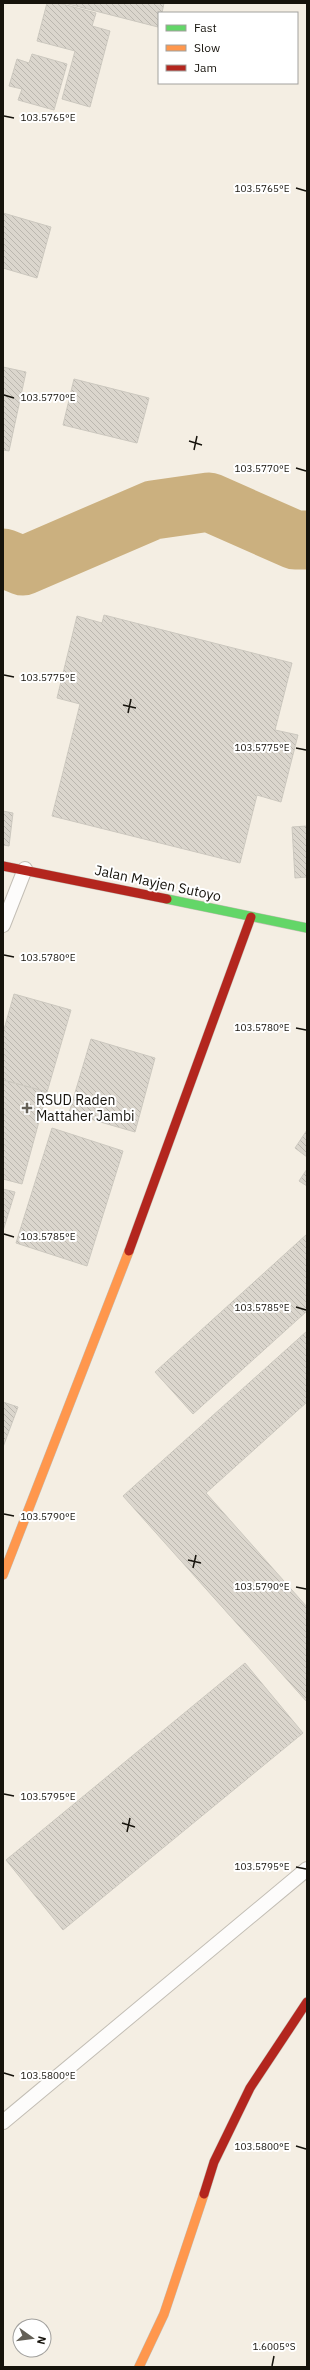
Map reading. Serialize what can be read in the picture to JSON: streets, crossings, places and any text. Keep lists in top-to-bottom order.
{
  "streets": {
    "street": ["Jalan Mayjen Sutoyo"]
  },
  "places": {
    "health": ["RSUD Raden Mattaher Jambi"]
  },
  "legend": ["Fast", "Slow", "Jam"],
  "north": "right",
  "coordinates": [
    "103.5765°E",
    "103.5770°E",
    "103.5775°E",
    "103.5780°E",
    "103.5785°E",
    "103.5790°E",
    "103.5795°E",
    "103.5800°E",
    "1.6005°S"
  ]
}
